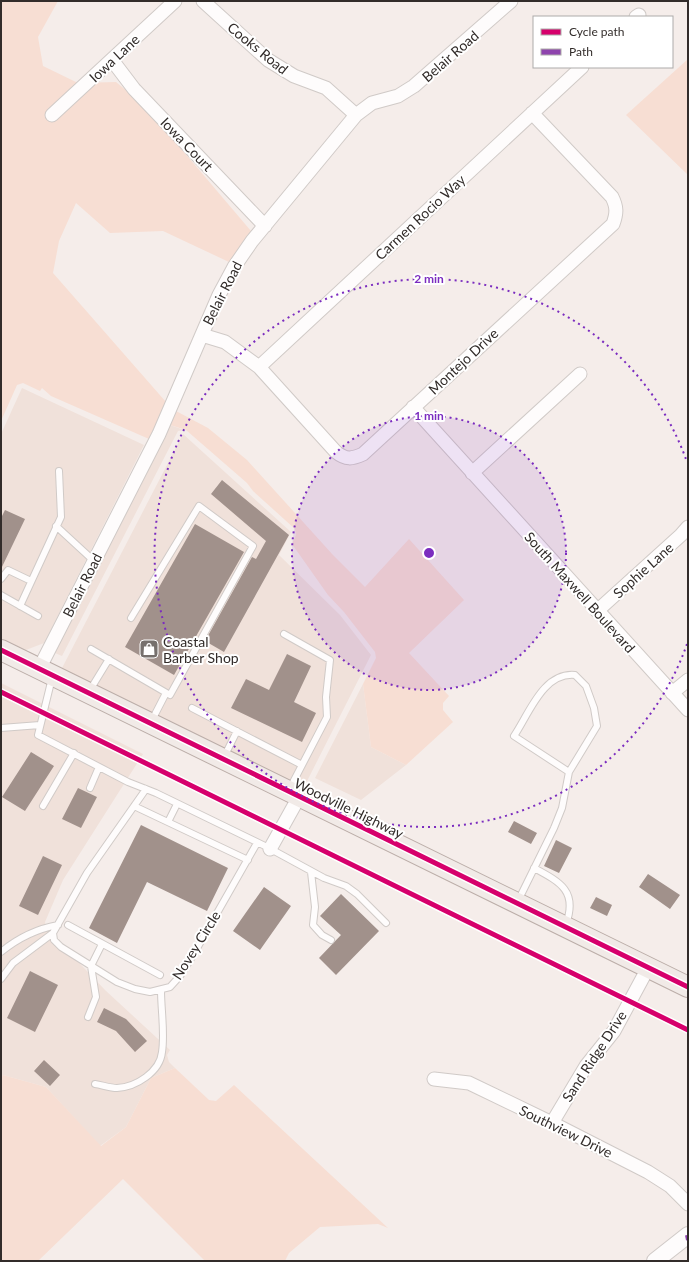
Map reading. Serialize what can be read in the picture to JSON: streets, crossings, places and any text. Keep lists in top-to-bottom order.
{
  "streets": {
    "main road": ["Woodville Highway"],
    "street": [
      "Cooks Road",
      "Belair Road",
      "Iowa Lane",
      "Iowa Court",
      "Carmen Rocio Way",
      "Montejo Drive",
      "Sophie Lane",
      "South Maxwell Boulevard",
      "Sand Ridge Drive",
      "Southview Drive"
    ],
    "lane": ["Novey Circle"]
  },
  "crossings": [
    ["Cooks Road", "Belair Road"],
    ["Belair Road", "Iowa Court"],
    ["Belair Road", "Montejo Drive"],
    ["Belair Road", "Woodville Highway"],
    ["Iowa Lane", "Iowa Court"],
    ["Carmen Rocio Way", "Montejo Drive"],
    ["Montejo Drive", "South Maxwell Boulevard"],
    ["Sophie Lane", "South Maxwell Boulevard"],
    ["Woodville Highway", "Sand Ridge Drive"],
    ["Sand Ridge Drive", "Southview Drive"]
  ],
  "places": {
    "shop": ["Coastal Barber Shop"]
  },
  "legend": ["Cycle path", "Path"],
  "rings": ["2 min", "1 min"]
}
